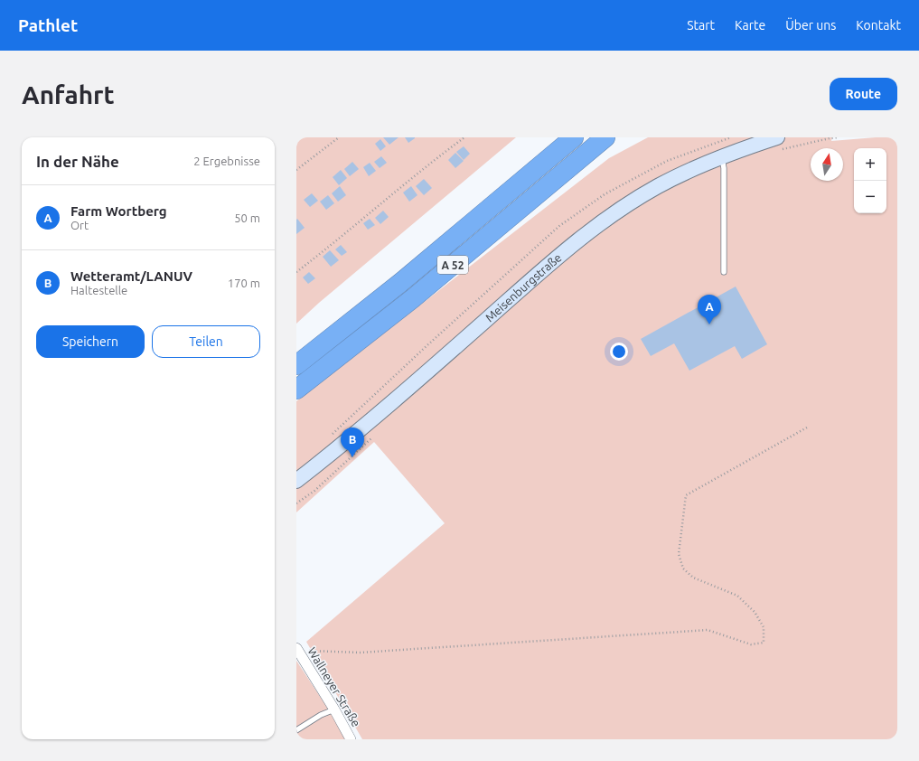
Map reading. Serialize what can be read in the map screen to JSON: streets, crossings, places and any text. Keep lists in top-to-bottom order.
{
  "streets": {
    "highway": ["A 52"],
    "main road": ["Meisenburgstraße"],
    "street": ["Wallneyer Straße"]
  },
  "north": "top",
  "page": {
    "header": "Pathlet",
    "nav": [
      "Start",
      "Karte",
      "Über uns",
      "Kontakt"
    ],
    "buttons": [
      "Route",
      ["Speichern", "Teilen"]
    ],
    "title": "Anfahrt",
    "heading": ["In der Nähe", "2 Ergebnisse"],
    "map_buttons": ["+", "−"],
    "list": [
      {
        "mark": "A",
        "name": "Farm Wortberg",
        "note": "Ort",
        "value": "50 m"
      },
      {
        "mark": "B",
        "name": "Wetteramt/LANUV",
        "note": "Haltestelle",
        "value": "170 m"
      }
    ],
    "pins": ["A", "B"]
  }
}
